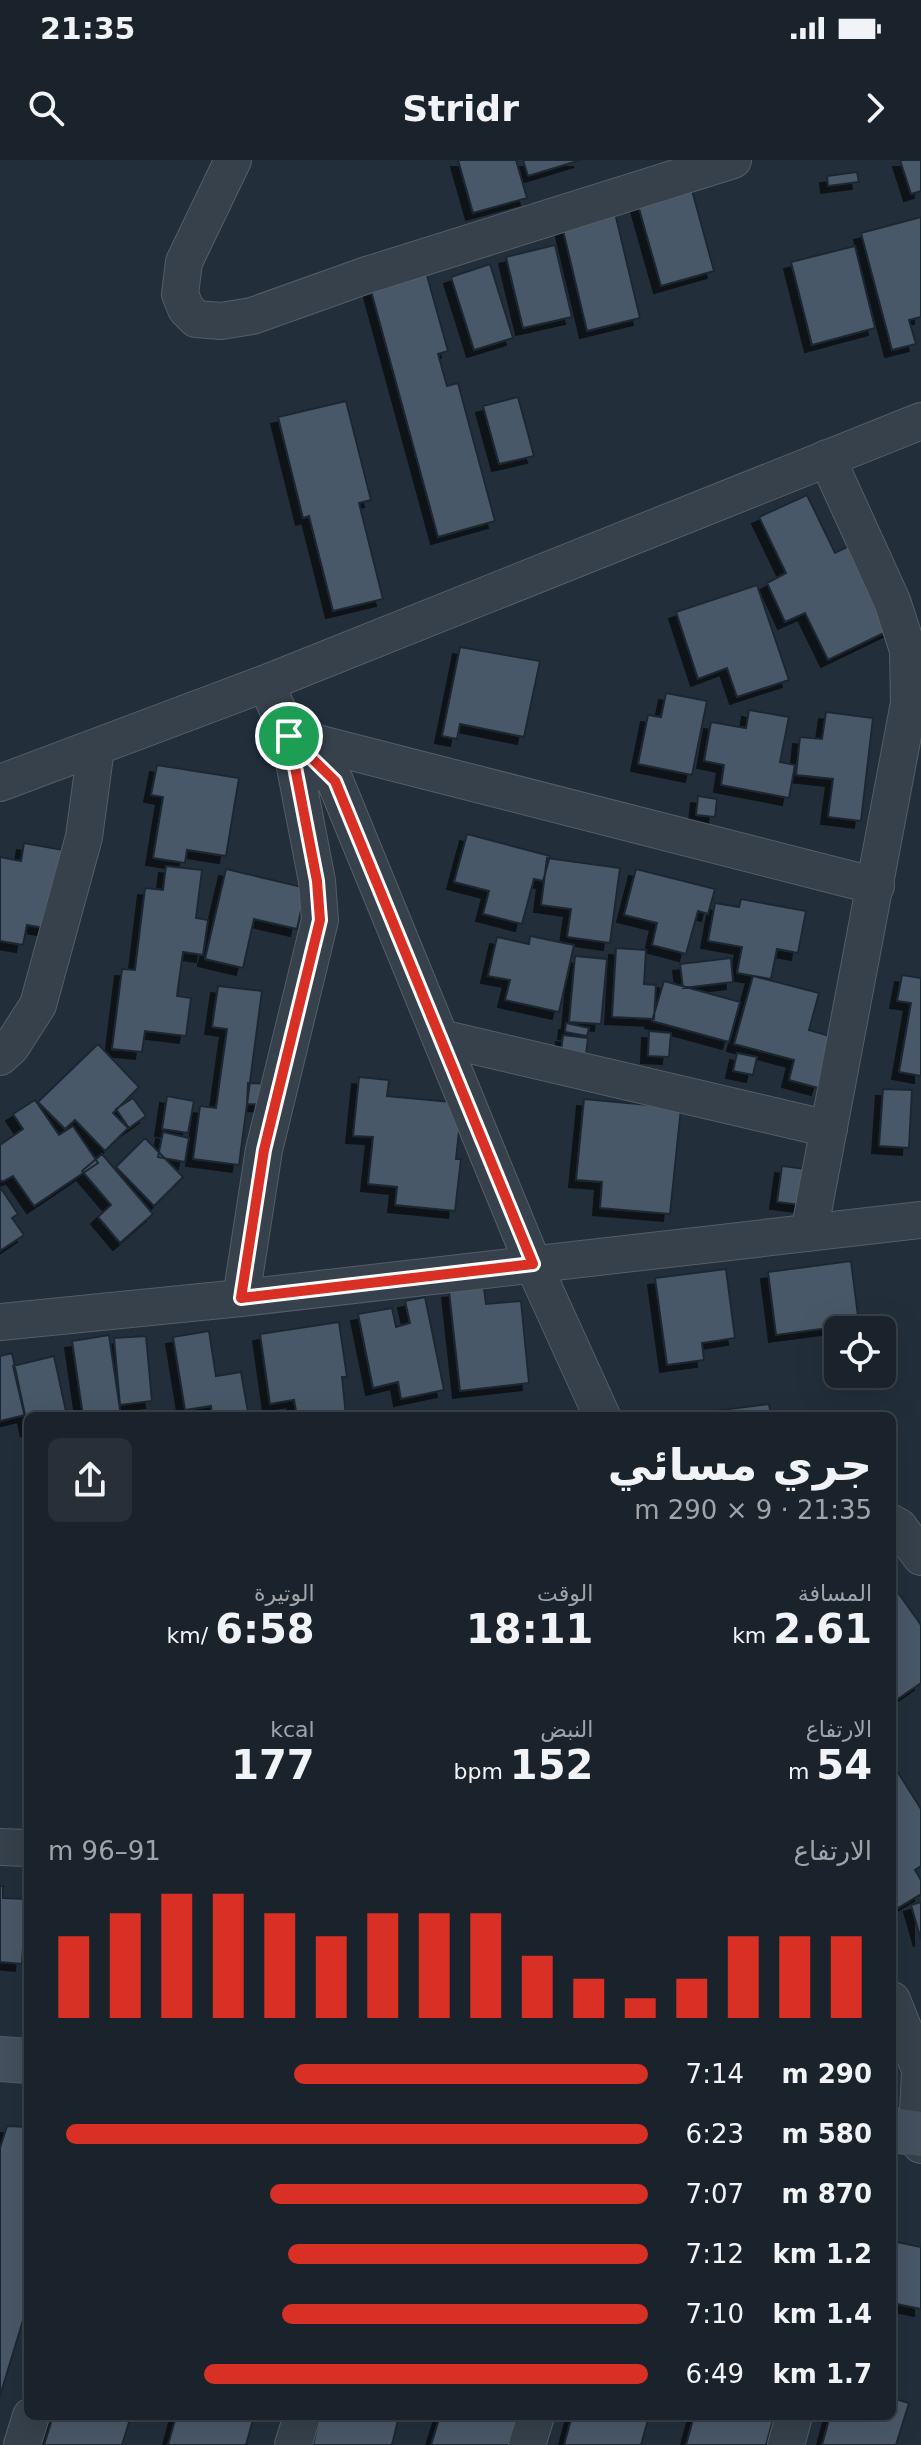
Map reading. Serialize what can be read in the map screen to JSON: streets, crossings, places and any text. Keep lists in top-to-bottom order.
{
  "page": {
    "status": "21:35",
    "header": "Stridr",
    "heading": ["جري مسائي", "21:35 · 9 × 290 m"],
    "stats": [
      ["المسافة", "2.61 km"],
      ["الوقت", "18:11"],
      ["الوتيرة", "6:58 /km"],
      ["الارتفاع", "54 m"],
      ["النبض", "152 bpm"],
      ["kcal", "177"]
    ],
    "chart": ["الارتفاع", "91–96 m"],
    "list": [
      {
        "name": "290 m",
        "note": "7:14"
      },
      {
        "name": "580 m",
        "note": "6:23"
      },
      {
        "name": "870 m",
        "note": "7:07"
      },
      {
        "name": "1.2 km",
        "note": "7:12"
      },
      {
        "name": "1.4 km",
        "note": "7:10"
      },
      {
        "name": "1.7 km",
        "note": "6:49"
      }
    ]
  }
}
